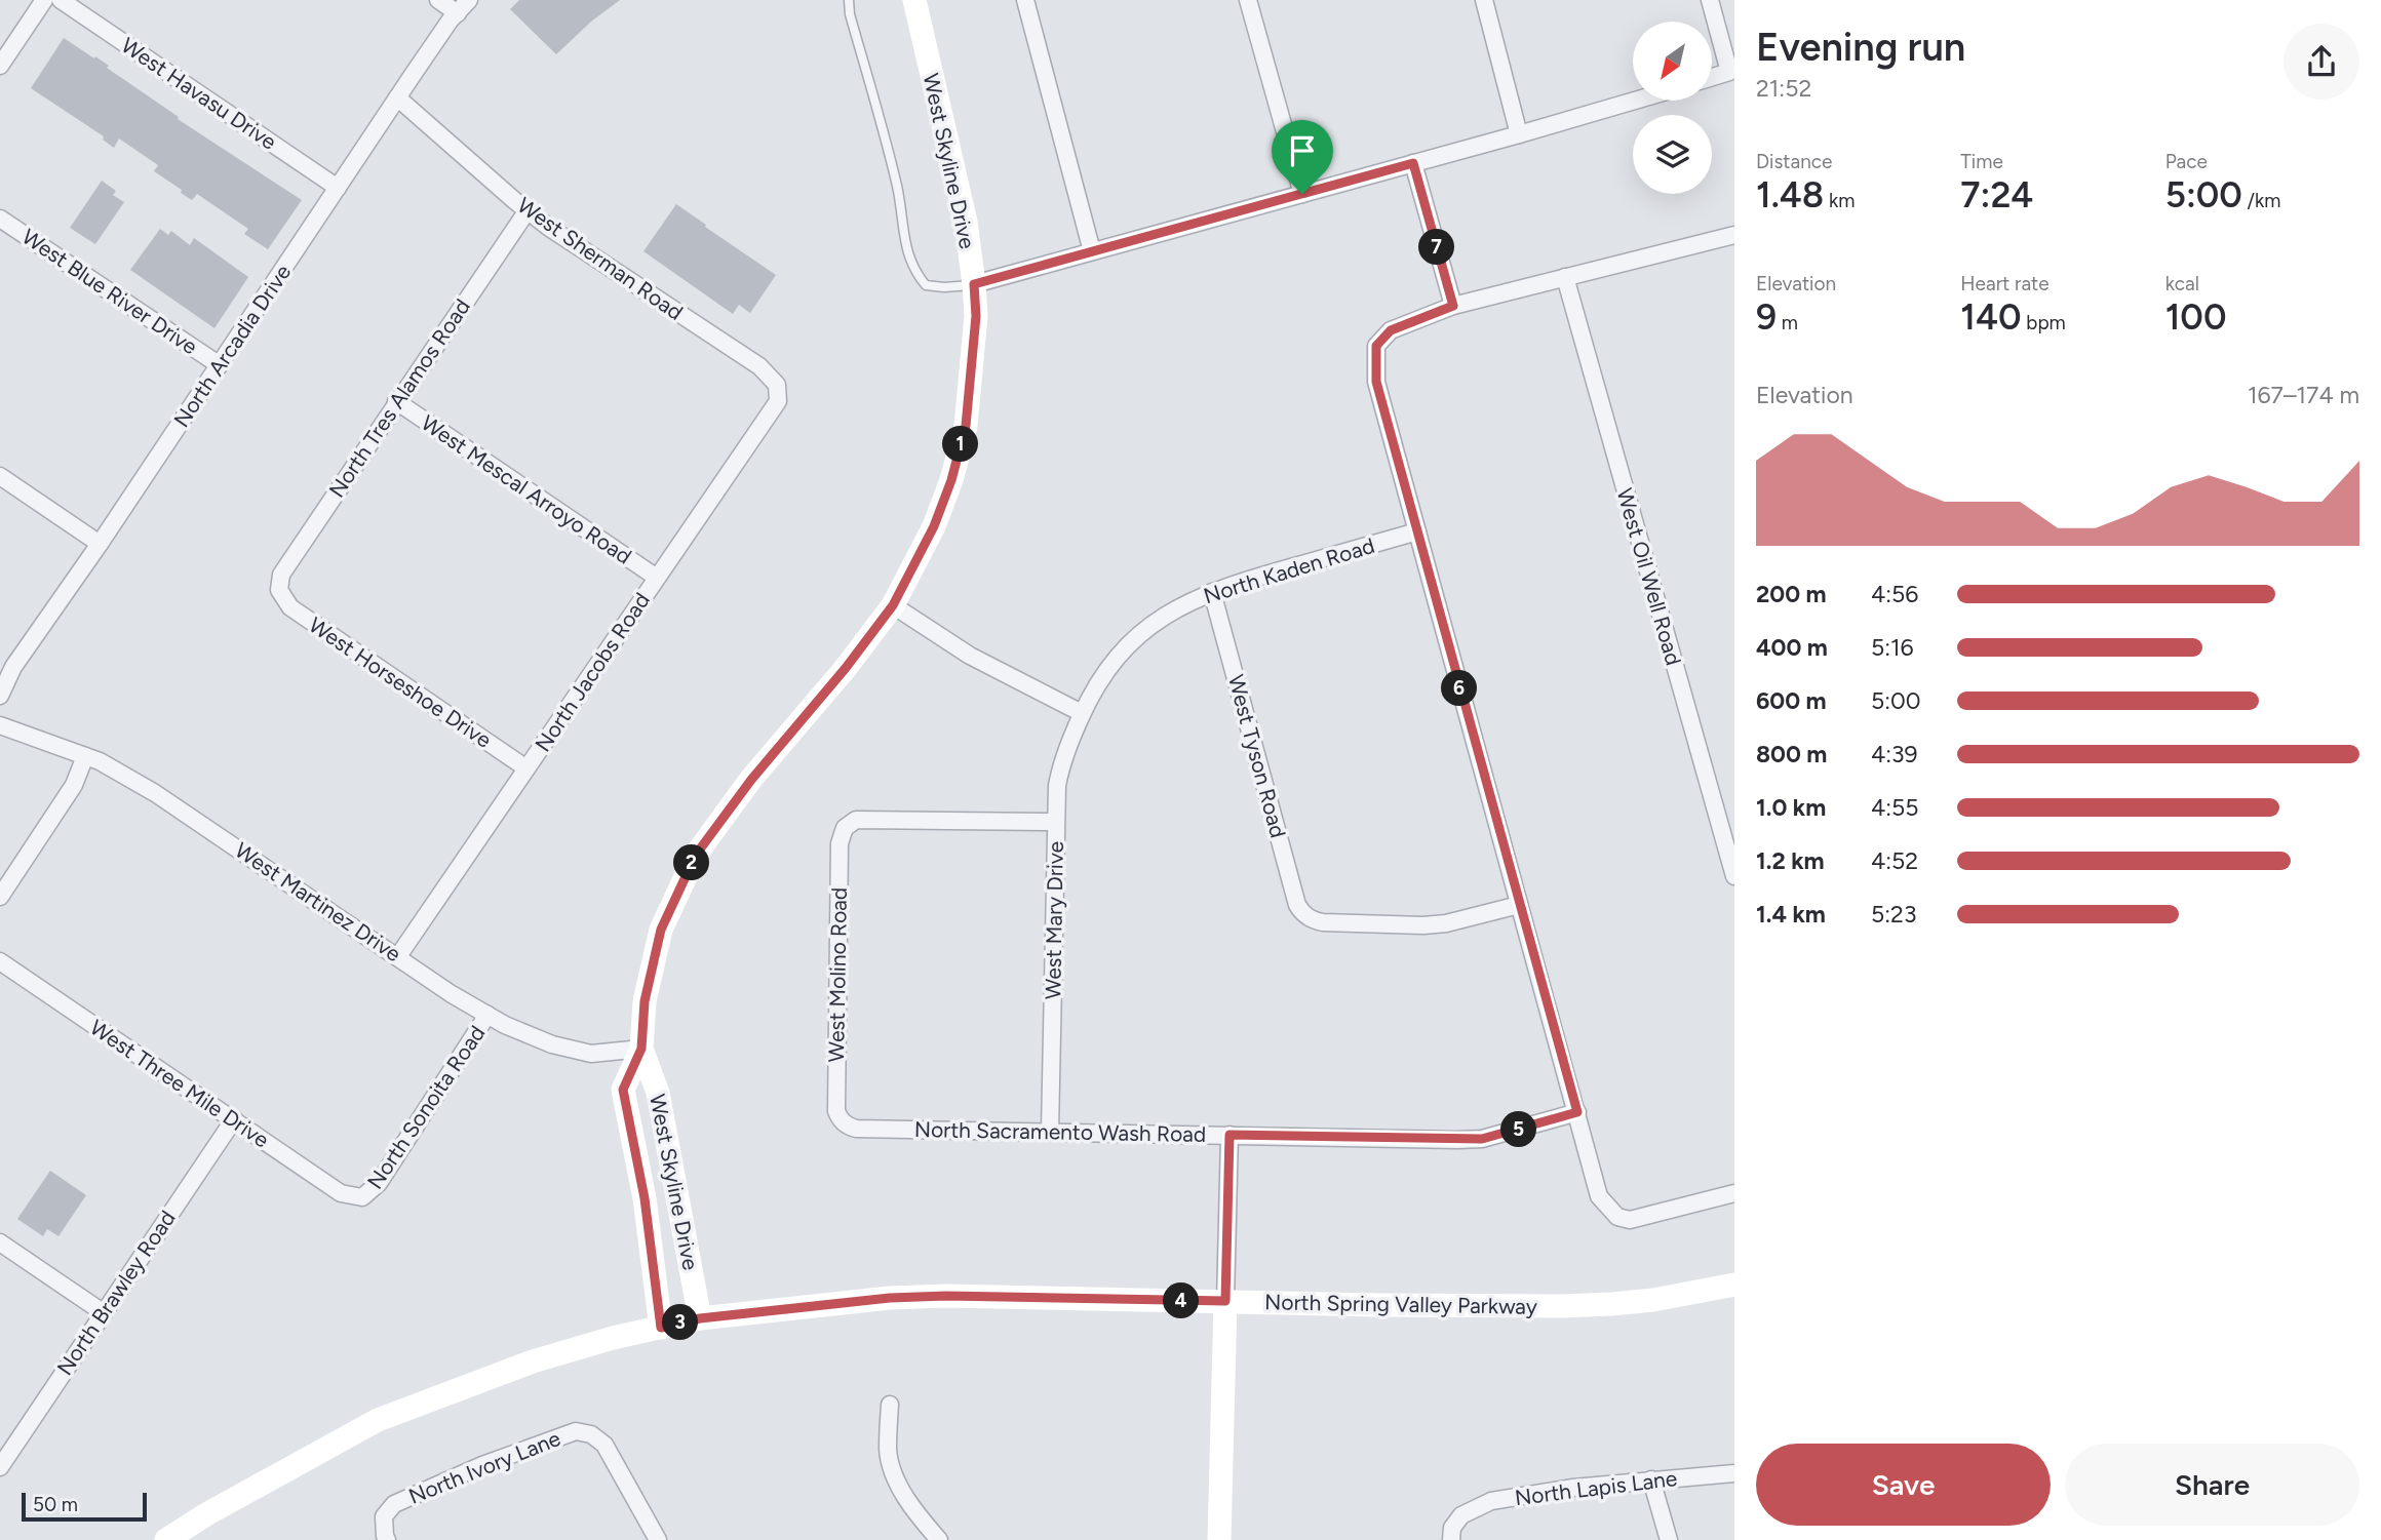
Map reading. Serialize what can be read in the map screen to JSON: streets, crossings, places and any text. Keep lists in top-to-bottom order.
{
  "streets": {
    "street": [
      "West Havasu Drive",
      "West Skyline Drive",
      "West Sherman Road",
      "West Blue River Drive",
      "North Arcadia Drive",
      "North Tres Alamos Road",
      "West Mescal Arroyo Road",
      "North Kaden Road",
      "West Oil Well Road",
      "North Jacobs Road",
      "West Horseshoe Drive",
      "West Tyson Road",
      "West Martinez Drive",
      "West Mary Drive",
      "West Molino Road",
      "West Three Mile Drive",
      "North Sonoita Road",
      "North Sacramento Wash Road",
      "North Brawley Road",
      "North Spring Valley Parkway",
      "North Ivory Lane",
      "North Lapis Lane"
    ]
  },
  "crossings": [
    ["West Havasu Drive", "North Arcadia Drive"],
    ["West Skyline Drive", "West Martinez Drive"],
    ["West Skyline Drive", "North Spring Valley Parkway"],
    ["West Sherman Road", "North Arcadia Drive"],
    ["West Sherman Road", "North Tres Alamos Road"],
    ["West Sherman Road", "North Jacobs Road"],
    ["West Blue River Drive", "North Arcadia Drive"],
    ["North Tres Alamos Road", "West Mescal Arroyo Road"],
    ["North Tres Alamos Road", "West Horseshoe Drive"],
    ["West Mescal Arroyo Road", "North Jacobs Road"],
    ["North Kaden Road", "West Tyson Road"],
    ["North Kaden Road", "West Mary Drive"],
    ["North Jacobs Road", "West Horseshoe Drive"],
    ["North Jacobs Road", "West Martinez Drive"],
    ["West Martinez Drive", "North Sonoita Road"],
    ["West Mary Drive", "West Molino Road"],
    ["West Mary Drive", "North Sacramento Wash Road"],
    ["West Molino Road", "North Sacramento Wash Road"],
    ["West Three Mile Drive", "North Sonoita Road"],
    ["West Three Mile Drive", "North Brawley Road"]
  ],
  "scale_bar": "50 m",
  "north": "bottom left",
  "page": {
    "heading": ["Evening run", "21:52"],
    "stats": [
      ["Distance", "1.48 km"],
      ["Time", "7:24"],
      ["Pace", "5:00 /km"],
      ["Elevation", "9 m"],
      ["Heart rate", "140 bpm"],
      ["kcal", "100"]
    ],
    "pins": [
      "7",
      "1",
      "6",
      "2",
      "5",
      "4",
      "3"
    ],
    "chart": ["Elevation", "167–174 m"],
    "list": [
      {
        "name": "200 m",
        "note": "4:56"
      },
      {
        "name": "400 m",
        "note": "5:16"
      },
      {
        "name": "600 m",
        "note": "5:00"
      },
      {
        "name": "800 m",
        "note": "4:39"
      },
      {
        "name": "1.0 km",
        "note": "4:55"
      },
      {
        "name": "1.2 km",
        "note": "4:52"
      },
      {
        "name": "1.4 km",
        "note": "5:23"
      }
    ],
    "buttons": ["Save", "Share"],
    "scale": "50 m"
  }
}
